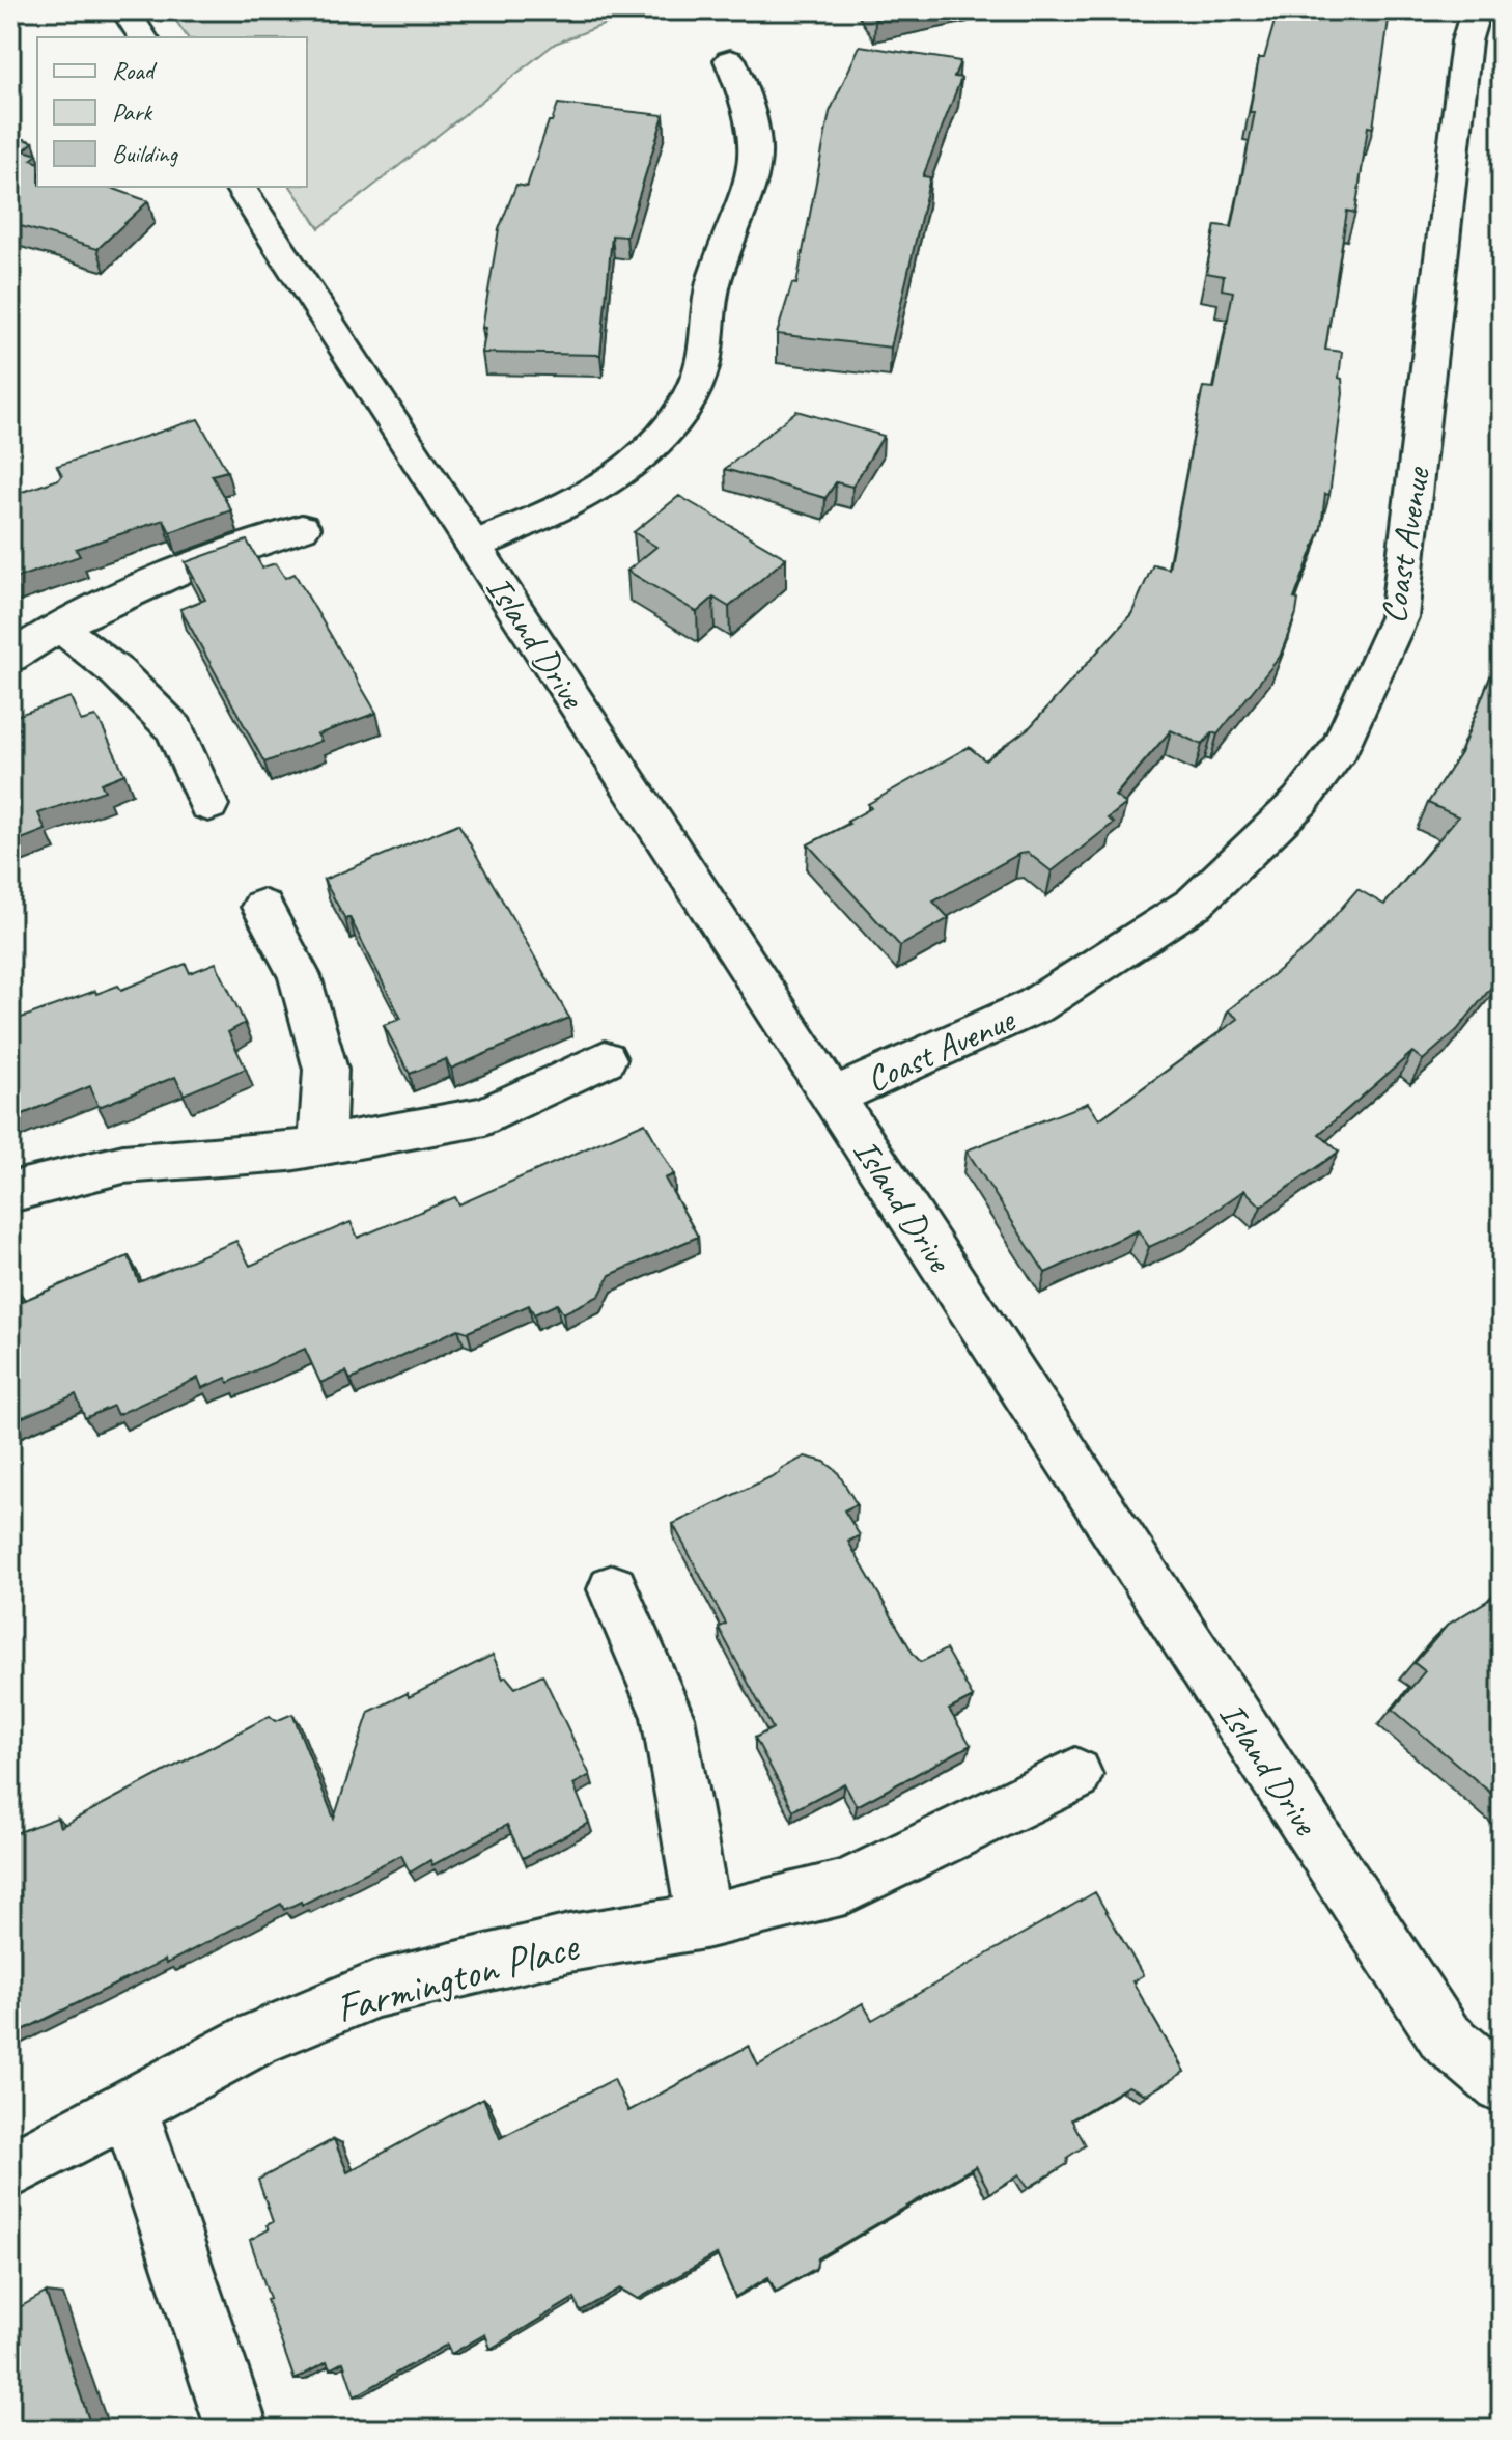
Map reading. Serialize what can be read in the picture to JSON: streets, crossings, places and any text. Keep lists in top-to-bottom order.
{
  "streets": {
    "street": ["Coast Avenue", "Island Drive", "Farmington Place"]
  },
  "crossings": [
    ["Coast Avenue", "Island Drive"]
  ],
  "legend": ["Road", "Park", "Building"]
}
